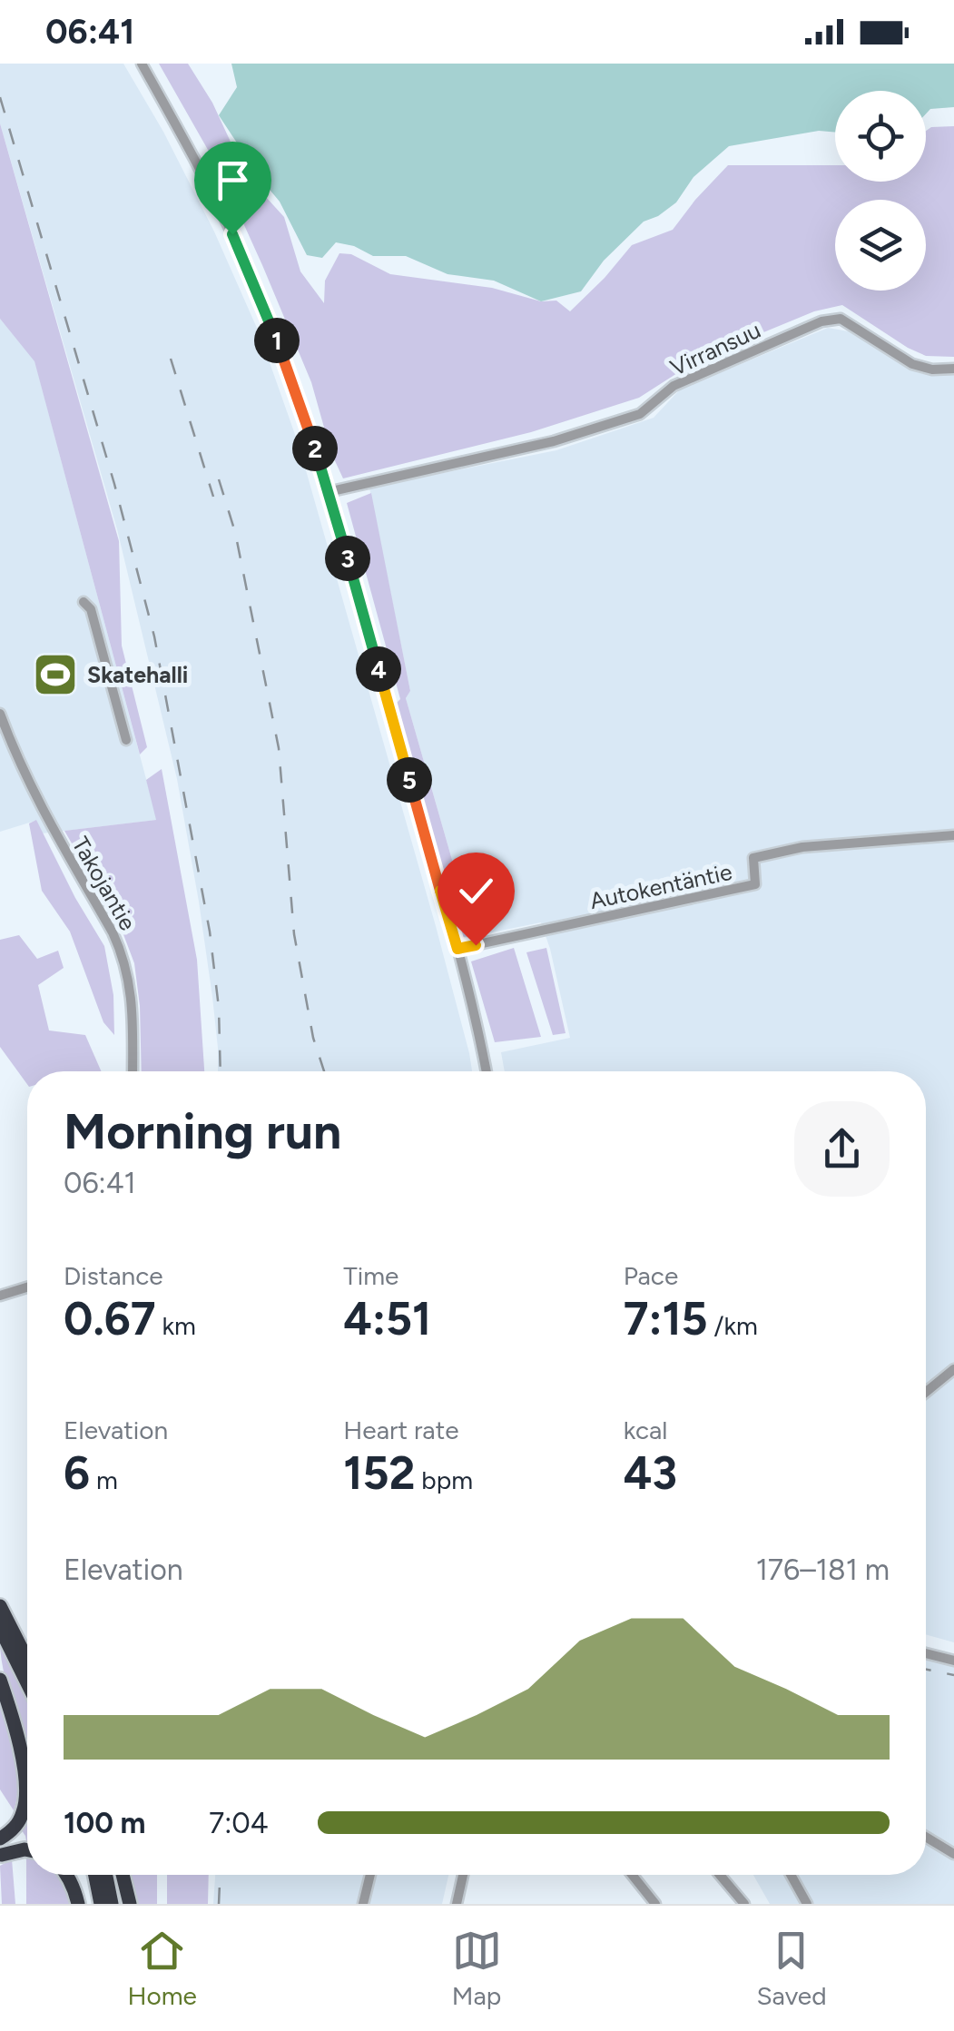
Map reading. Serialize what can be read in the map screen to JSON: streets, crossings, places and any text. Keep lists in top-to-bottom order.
{
  "streets": {
    "street": ["Virransuu", "Takojantie", "Autokentäntie"]
  },
  "places": {
    "sports": ["Skatehalli"]
  },
  "page": {
    "status": "06:41",
    "pins": [
      "1",
      "2",
      "3",
      "4",
      "5"
    ],
    "heading": ["Morning run", "06:41"],
    "stats": [
      ["Distance", "0.67 km"],
      ["Time", "4:51"],
      ["Pace", "7:15 /km"],
      ["Elevation", "6 m"],
      ["Heart rate", "152 bpm"],
      ["kcal", "43"]
    ],
    "chart": ["Elevation", "176–181 m"],
    "list": [
      {
        "name": "100 m",
        "note": "7:04"
      }
    ],
    "tabs": ["Home", "Map", "Saved"]
  }
}
